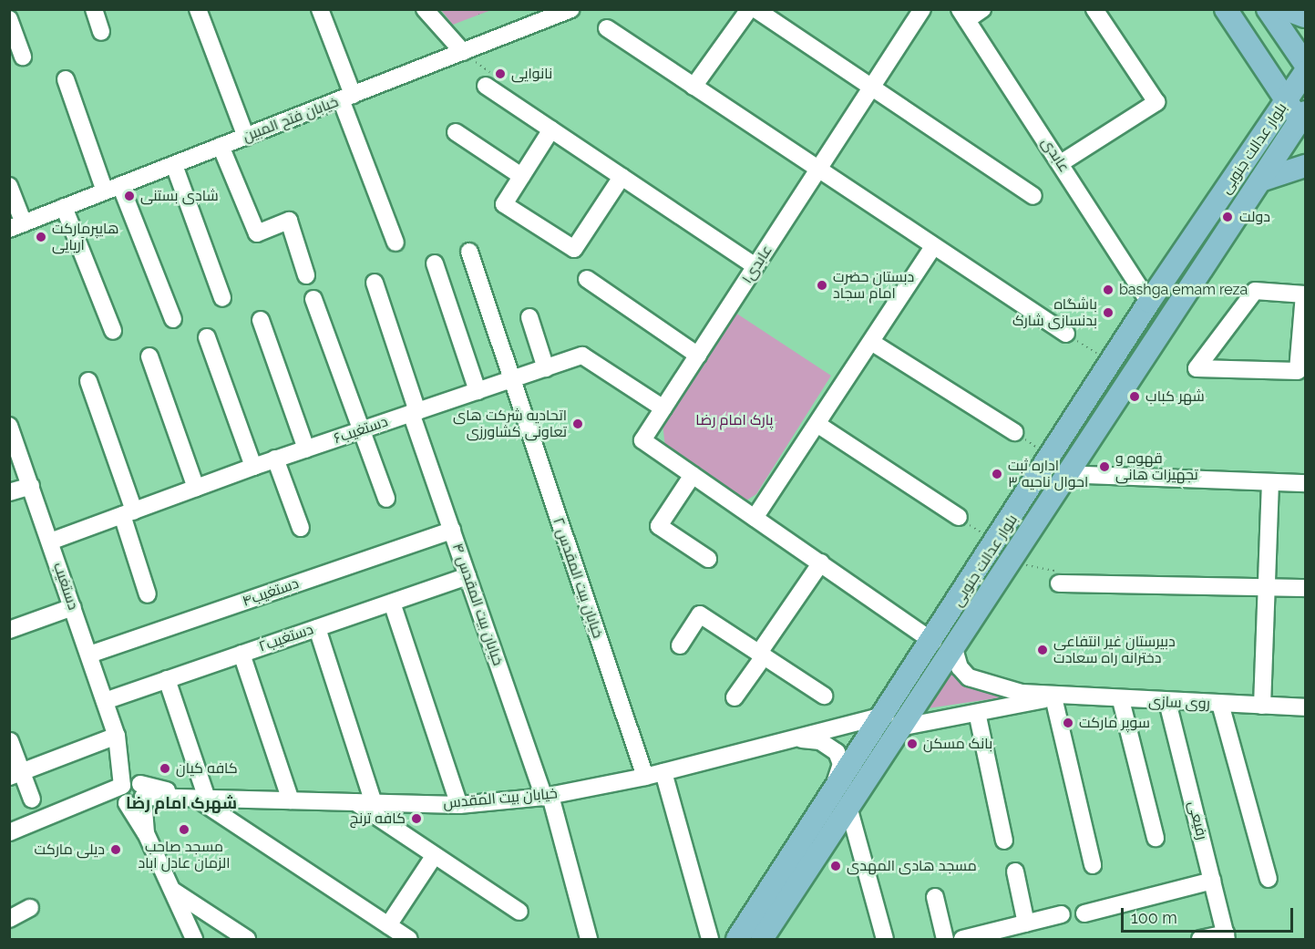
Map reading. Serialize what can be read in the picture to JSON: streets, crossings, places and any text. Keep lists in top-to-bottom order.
{
  "streets": {
    "main road": ["بلوار عدالت جنوبی"],
    "street": [
      "خیابان فتح المبین",
      "عابدی",
      "۱عابدی",
      "دستغیب۶",
      "خیابان بیت المقدس ۲",
      "دستغیب",
      "دستغیب۴",
      "خیابان بیت المقدس ۴",
      "۲دستغیب",
      "روی سازی",
      "خیابان بیت المقدس",
      "رفیعی"
    ]
  },
  "crossings": [
    ["بلوار عدالت جنوبی", "عابدی"],
    ["بلوار عدالت جنوبی", "خیابان بیت المقدس"],
    ["۱عابدی", "دستغیب۶"],
    ["دستغیب۶", "خیابان بیت المقدس ۲"],
    ["دستغیب۶", "دستغیب"],
    ["دستغیب۶", "خیابان بیت المقدس ۴"],
    ["خیابان بیت المقدس ۲", "خیابان بیت المقدس"],
    ["دستغیب", "دستغیب۴"],
    ["دستغیب", "۲دستغیب"],
    ["دستغیب", "خیابان بیت المقدس"],
    ["دستغیب۴", "خیابان بیت المقدس ۴"],
    ["خیابان بیت المقدس ۴", "۲دستغیب"],
    ["خیابان بیت المقدس ۴", "خیابان بیت المقدس"],
    ["روی سازی", "خیابان بیت المقدس"],
    ["روی سازی", "رفیعی"]
  ],
  "districts": ["شهرک امام رضا"],
  "parks": ["پارک امام رضا"],
  "places": [
    "نانوایی",
    "شادی بستنی",
    "دولت",
    "هایپرمارکت آریایی",
    "دبستان حضرت امام سجاد",
    "bashga emam reza",
    "باشگاه بدنسازی شارک",
    "شهر کباب",
    "اتحادیه شرکت های تعاونی کشاورزی",
    "قهوه و تجهیزات هانی",
    "اداره ثبت احوال ناحیه ۳",
    "دبیرستان غیر انتفاعی دخترانه راه سعادت",
    "سوپر مارکت",
    "بانک مسکن",
    "کافه کیان",
    "کافه ترنج",
    "مسجد صاحب الزمان عادل اباد",
    "دیلی مارکت",
    "مسجد هادی المهدی"
  ],
  "scale_bar": "100 m"
}
